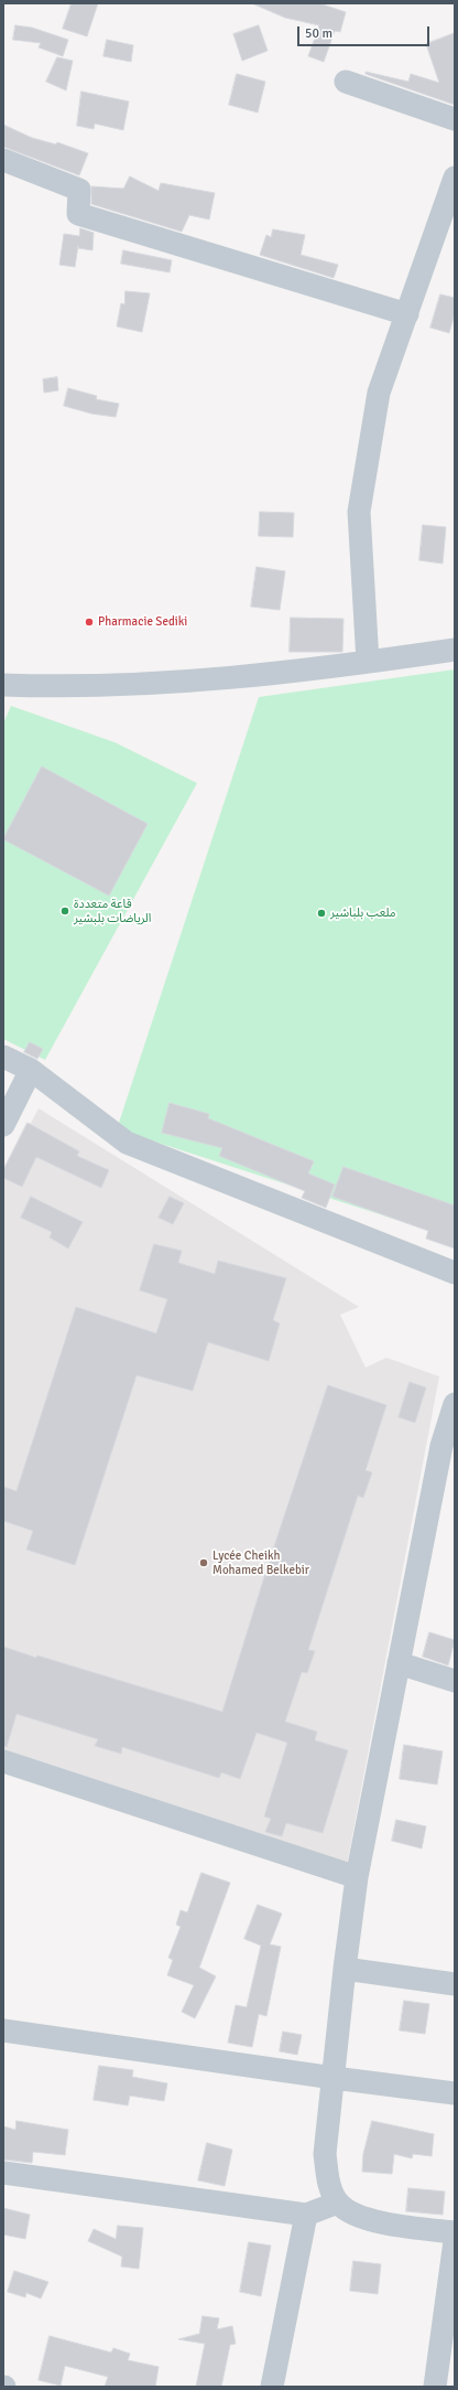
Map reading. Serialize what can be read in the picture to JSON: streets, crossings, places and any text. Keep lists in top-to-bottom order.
{
  "places": [
    "Pharmacie Sediki",
    "قاعة متعددة الرياضات بلبشير",
    "ملعب بلباشير",
    "Lycée Cheikh Mohamed Belkebir"
  ],
  "scale_bar": "50 m"
}
